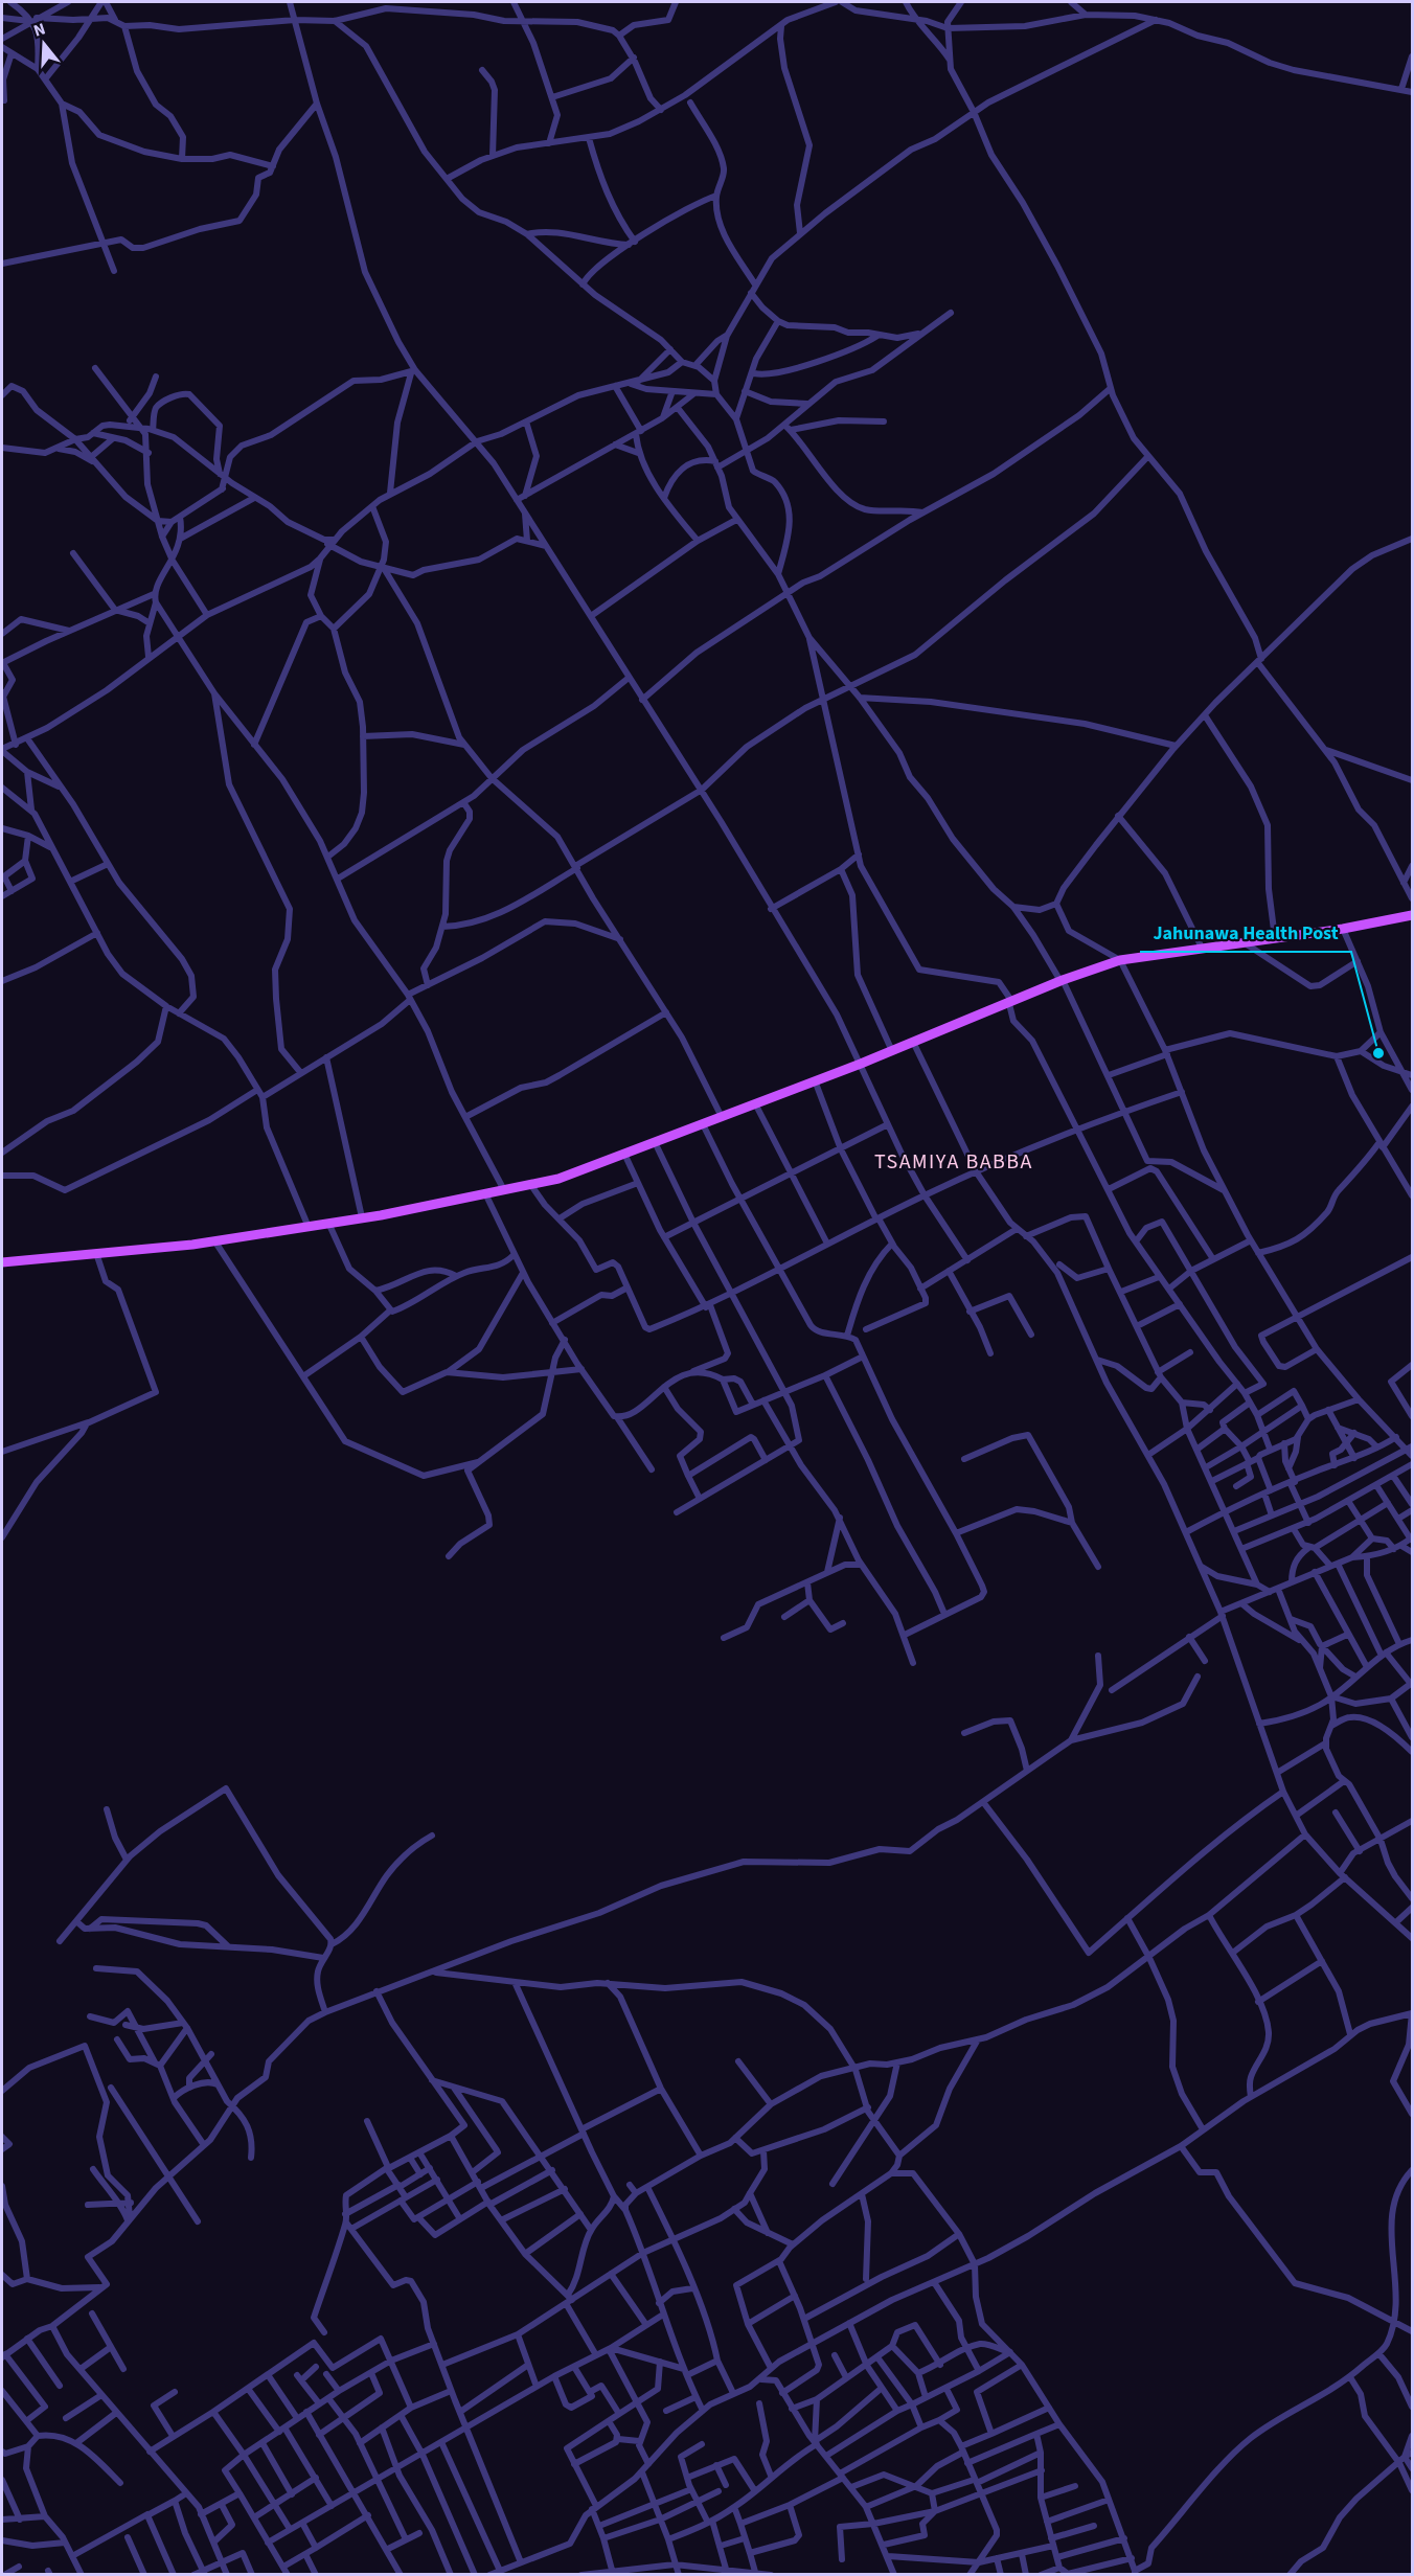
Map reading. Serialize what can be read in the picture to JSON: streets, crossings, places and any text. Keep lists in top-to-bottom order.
{
  "districts": ["TSAMIYA BABBA"],
  "places": ["Jahunawa Health Post"],
  "north": "top"
}
